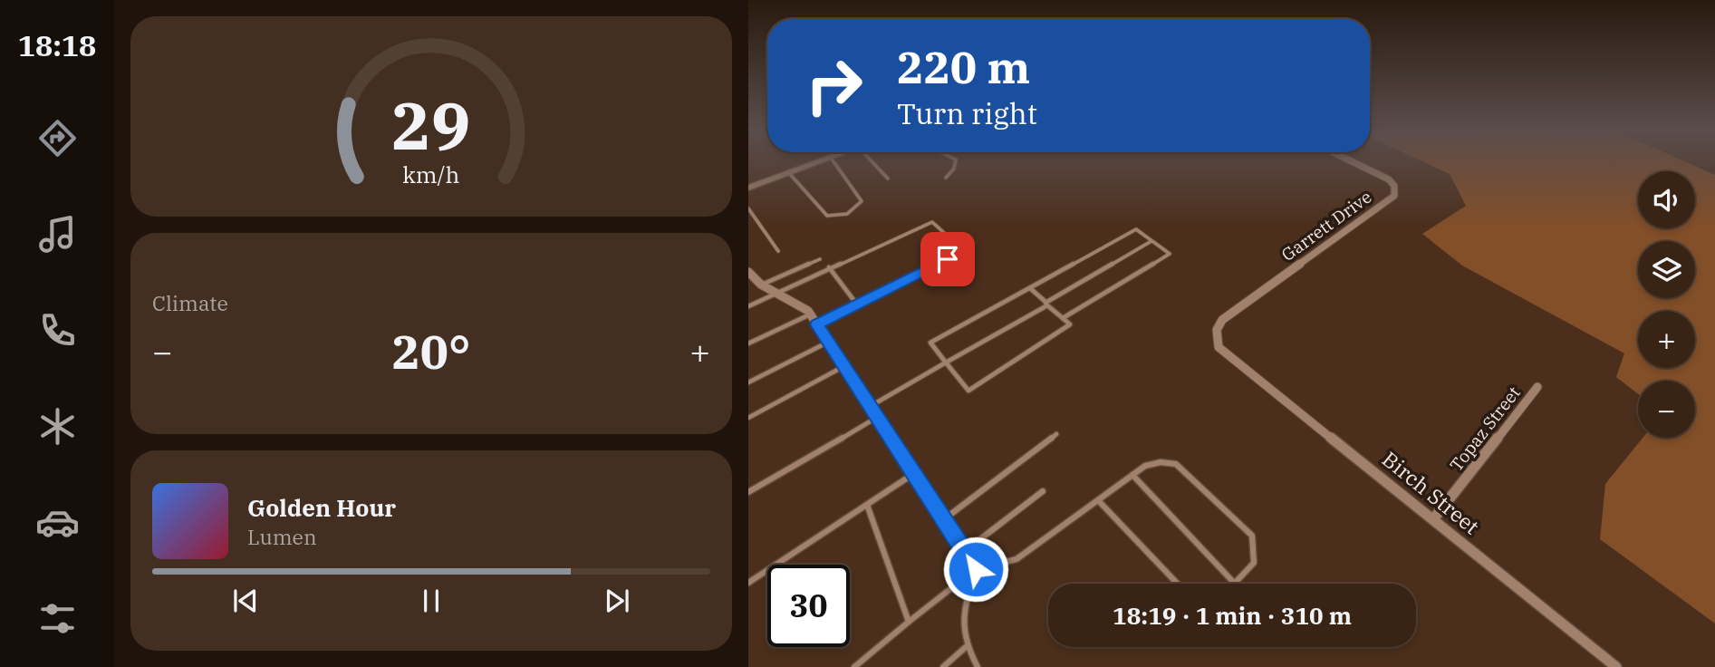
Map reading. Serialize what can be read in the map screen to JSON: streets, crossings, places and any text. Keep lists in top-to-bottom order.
{
  "streets": {
    "street": ["Garrett Drive", "Topaz Street", "Birch Street"]
  },
  "crossings": [
    ["Garrett Drive", "Birch Street"],
    ["Topaz Street", "Birch Street"]
  ],
  "page": {
    "tabs": "18:18",
    "turn": ["220 m", "Turn right"],
    "map_buttons": ["+", "−"],
    "tile": "Climate",
    "heat": ["−", "20°", "+"],
    "song": ["Golden Hour", "Lumen"],
    "limit": "30",
    "trip": "18:19 · 1 min · 310 m",
    "gauge": ["29", "km/h"]
  }
}
